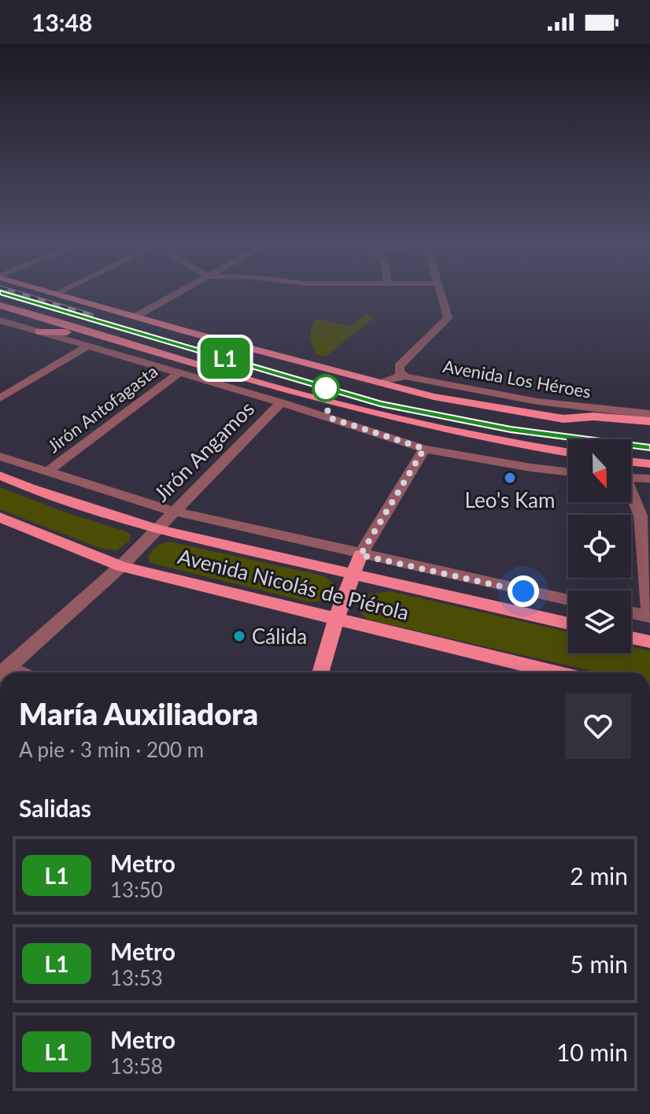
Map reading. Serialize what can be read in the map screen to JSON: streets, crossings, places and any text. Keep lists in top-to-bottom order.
{
  "streets": {
    "main road": ["Avenida Los Héroes", "Avenida Nicolás de Piérola"],
    "street": ["Jirón Antofagasta", "Jirón Angamos"]
  },
  "crossings": [
    ["Jirón Antofagasta", "Avenida Nicolás de Piérola"],
    ["Jirón Angamos", "Avenida Nicolás de Piérola"]
  ],
  "places": ["Leo's Kam", "Cálida"],
  "lines": ["metro line L1"],
  "north": "bottom",
  "page": {
    "status": "13:48",
    "on_map": "L1",
    "heading": [
      ["María Auxiliadora", "A pie · 3 min · 200 m"],
      "Salidas"
    ],
    "list": [
      {
        "mark": "L1",
        "name": "Metro",
        "note": "13:50",
        "value": "2 min"
      },
      {
        "mark": "L1",
        "name": "Metro",
        "note": "13:53",
        "value": "5 min"
      },
      {
        "mark": "L1",
        "name": "Metro",
        "note": "13:58",
        "value": "10 min"
      }
    ]
  }
}
